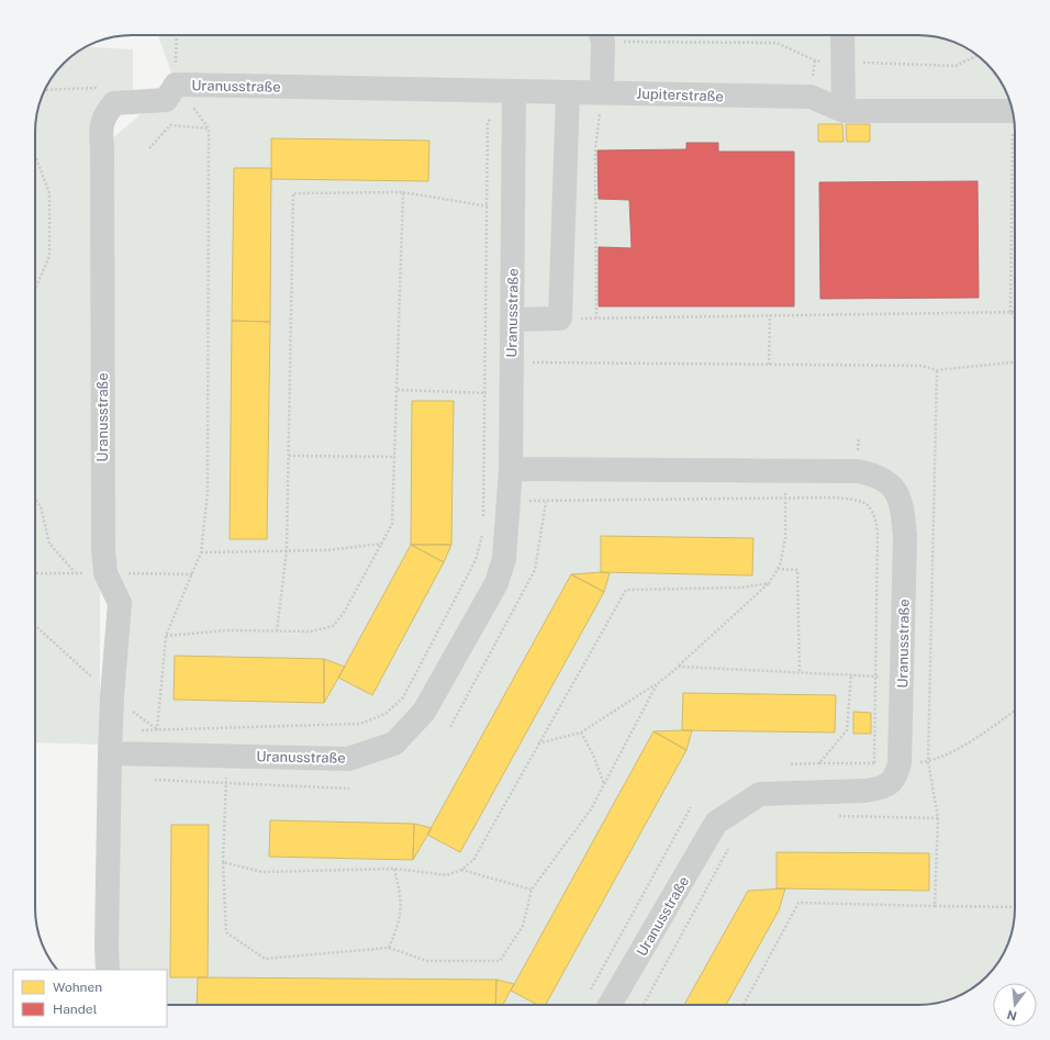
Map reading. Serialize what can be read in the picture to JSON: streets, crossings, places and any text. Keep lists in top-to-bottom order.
{
  "streets": {
    "street": ["Uranusstraße", "Jupiterstraße"]
  },
  "crossings": [
    ["Uranusstraße", "Jupiterstraße"]
  ],
  "legend": ["Wohnen", "Handel"],
  "north": "bottom"
}
